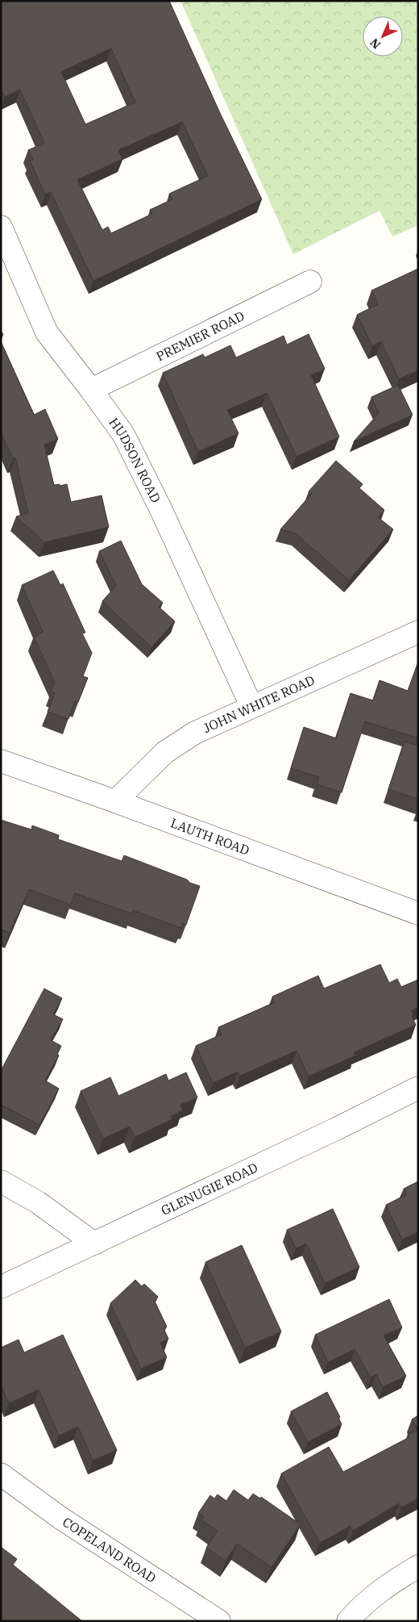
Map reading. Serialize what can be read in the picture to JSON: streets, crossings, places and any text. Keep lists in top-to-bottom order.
{
  "streets": {
    "street": [
      "PREMIER ROAD",
      "HUDSON ROAD",
      "JOHN WHITE ROAD",
      "LAUTH ROAD",
      "GLENUGIE ROAD",
      "COPELAND ROAD"
    ]
  },
  "crossings": [
    ["PREMIER ROAD", "HUDSON ROAD"],
    ["HUDSON ROAD", "JOHN WHITE ROAD"],
    ["JOHN WHITE ROAD", "LAUTH ROAD"]
  ],
  "north": "bottom left"
}
